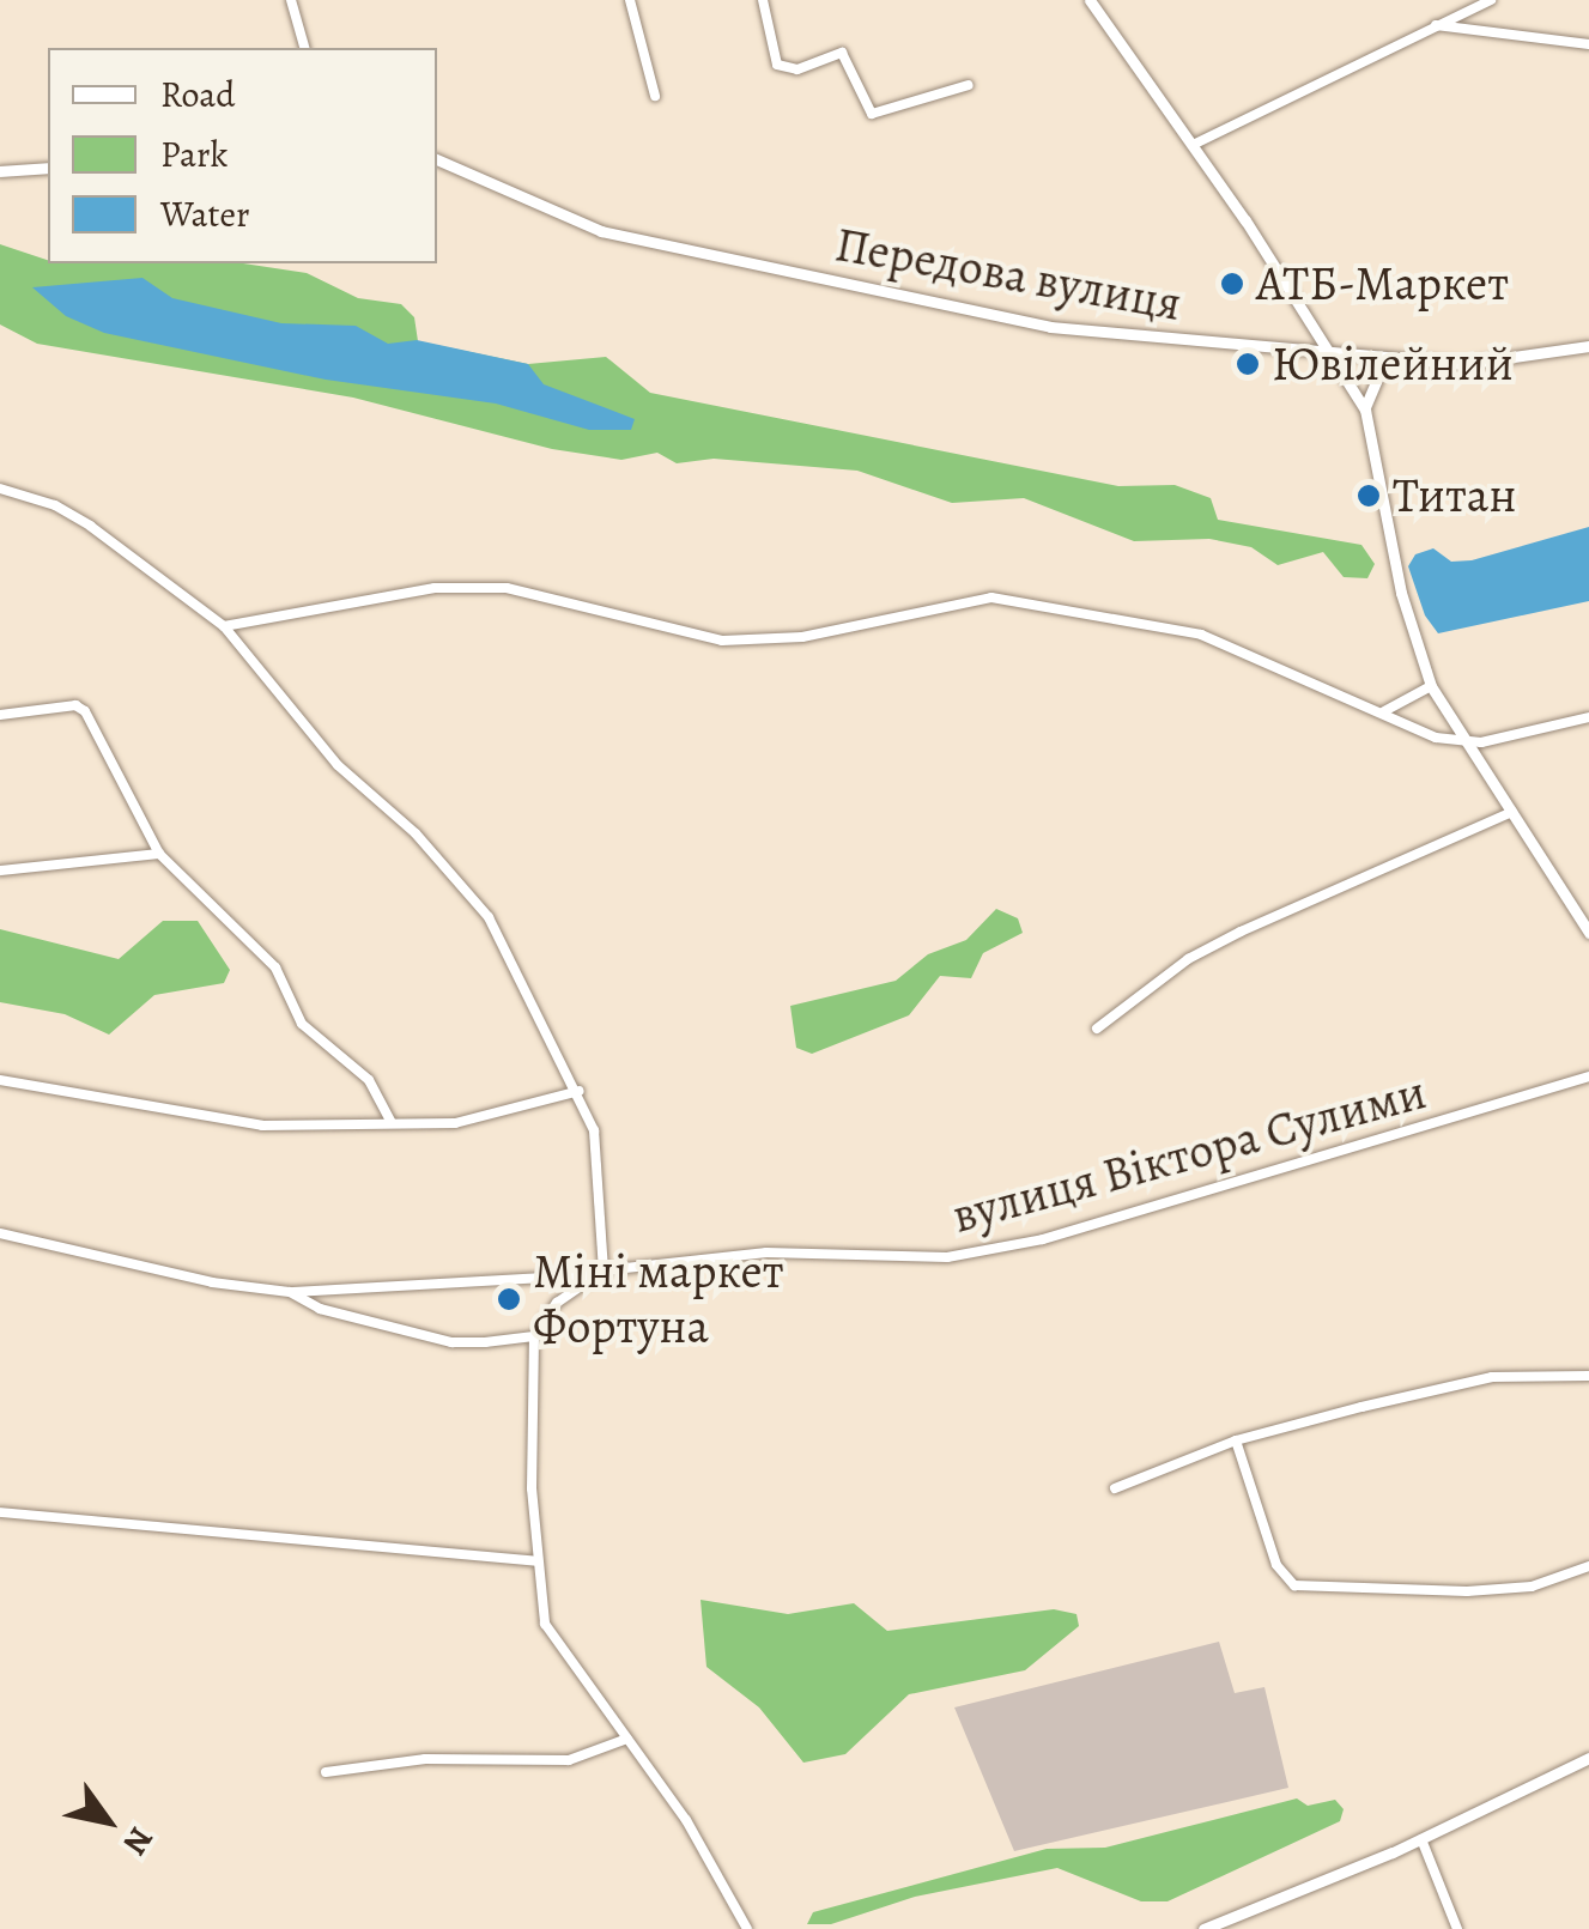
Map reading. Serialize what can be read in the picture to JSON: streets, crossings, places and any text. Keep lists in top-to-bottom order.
{
  "streets": {
    "street": ["Передова вулиця", "вулиця Віктора Сулими"]
  },
  "places": [
    "АТБ-Маркет",
    "Ювілейний",
    "Титан",
    "Міні маркет Фортуна"
  ],
  "legend": ["Road", "Park", "Water"],
  "north": "bottom right"
}
